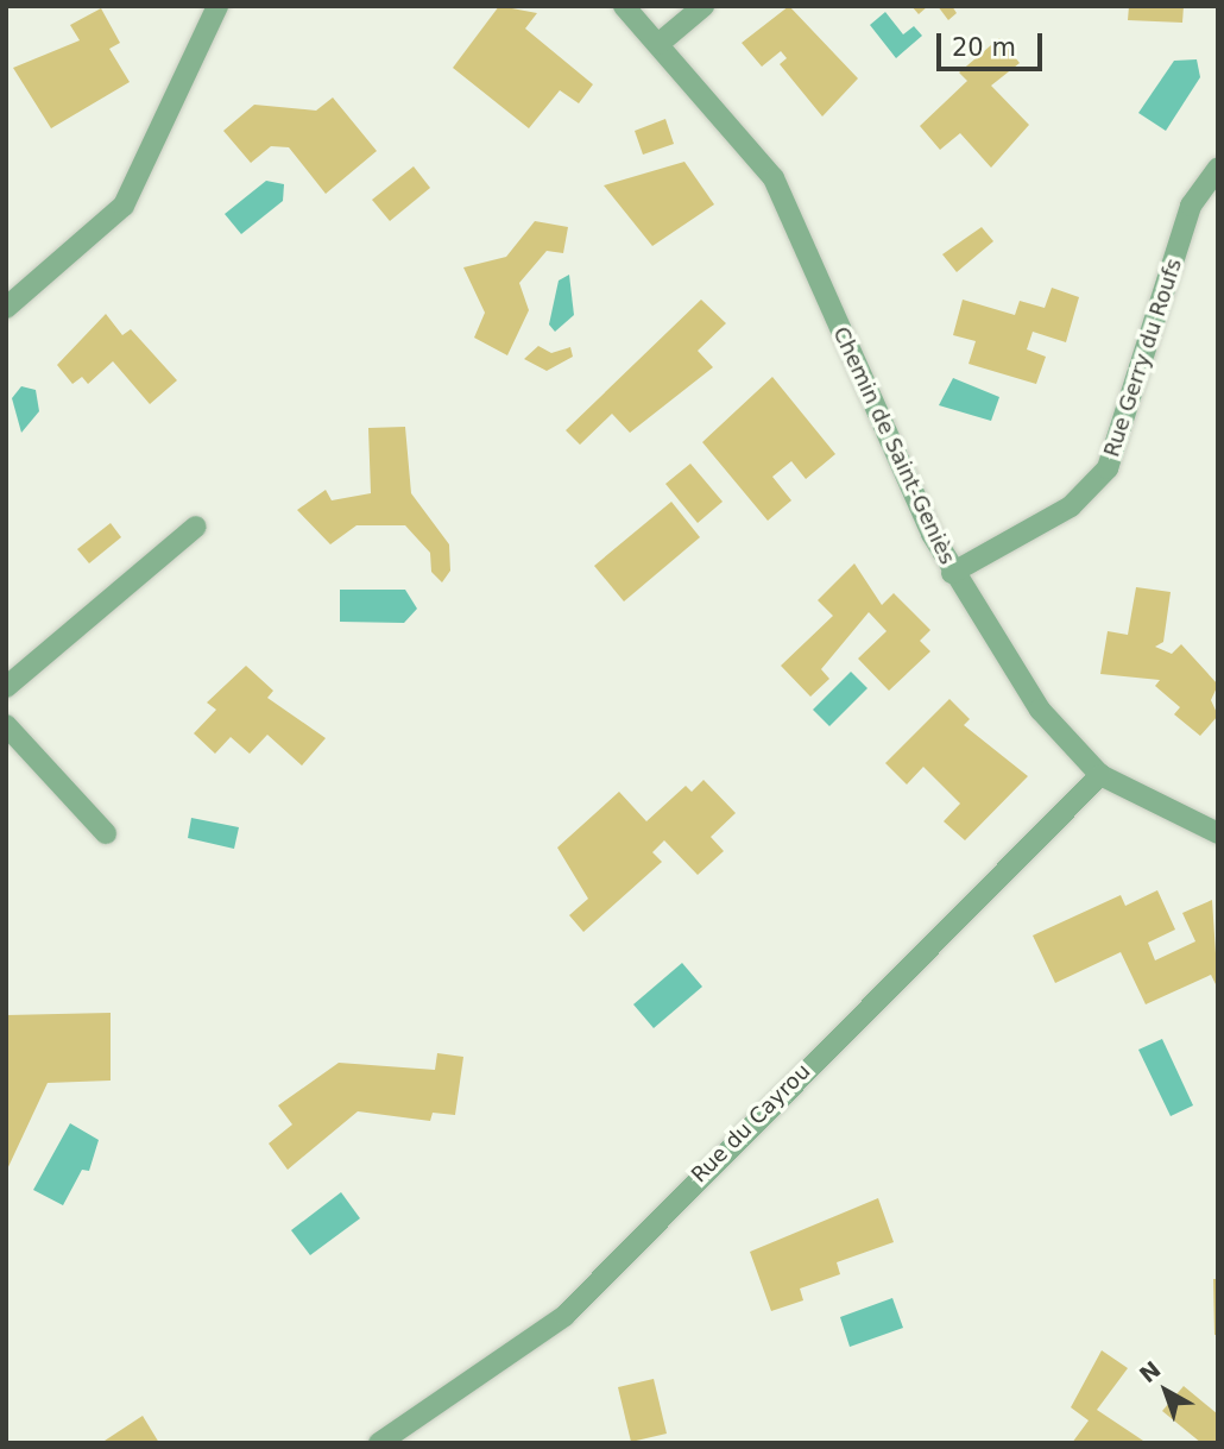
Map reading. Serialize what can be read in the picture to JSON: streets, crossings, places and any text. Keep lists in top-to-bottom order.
{
  "streets": {
    "street": ["Rue Gerry du Roufs", "Chemin de Saint-Geniès", "Rue du Cayrou"]
  },
  "crossings": [
    ["Rue Gerry du Roufs", "Chemin de Saint-Geniès"],
    ["Chemin de Saint-Geniès", "Rue du Cayrou"]
  ],
  "scale_bar": "20 m",
  "north": "top left"
}
